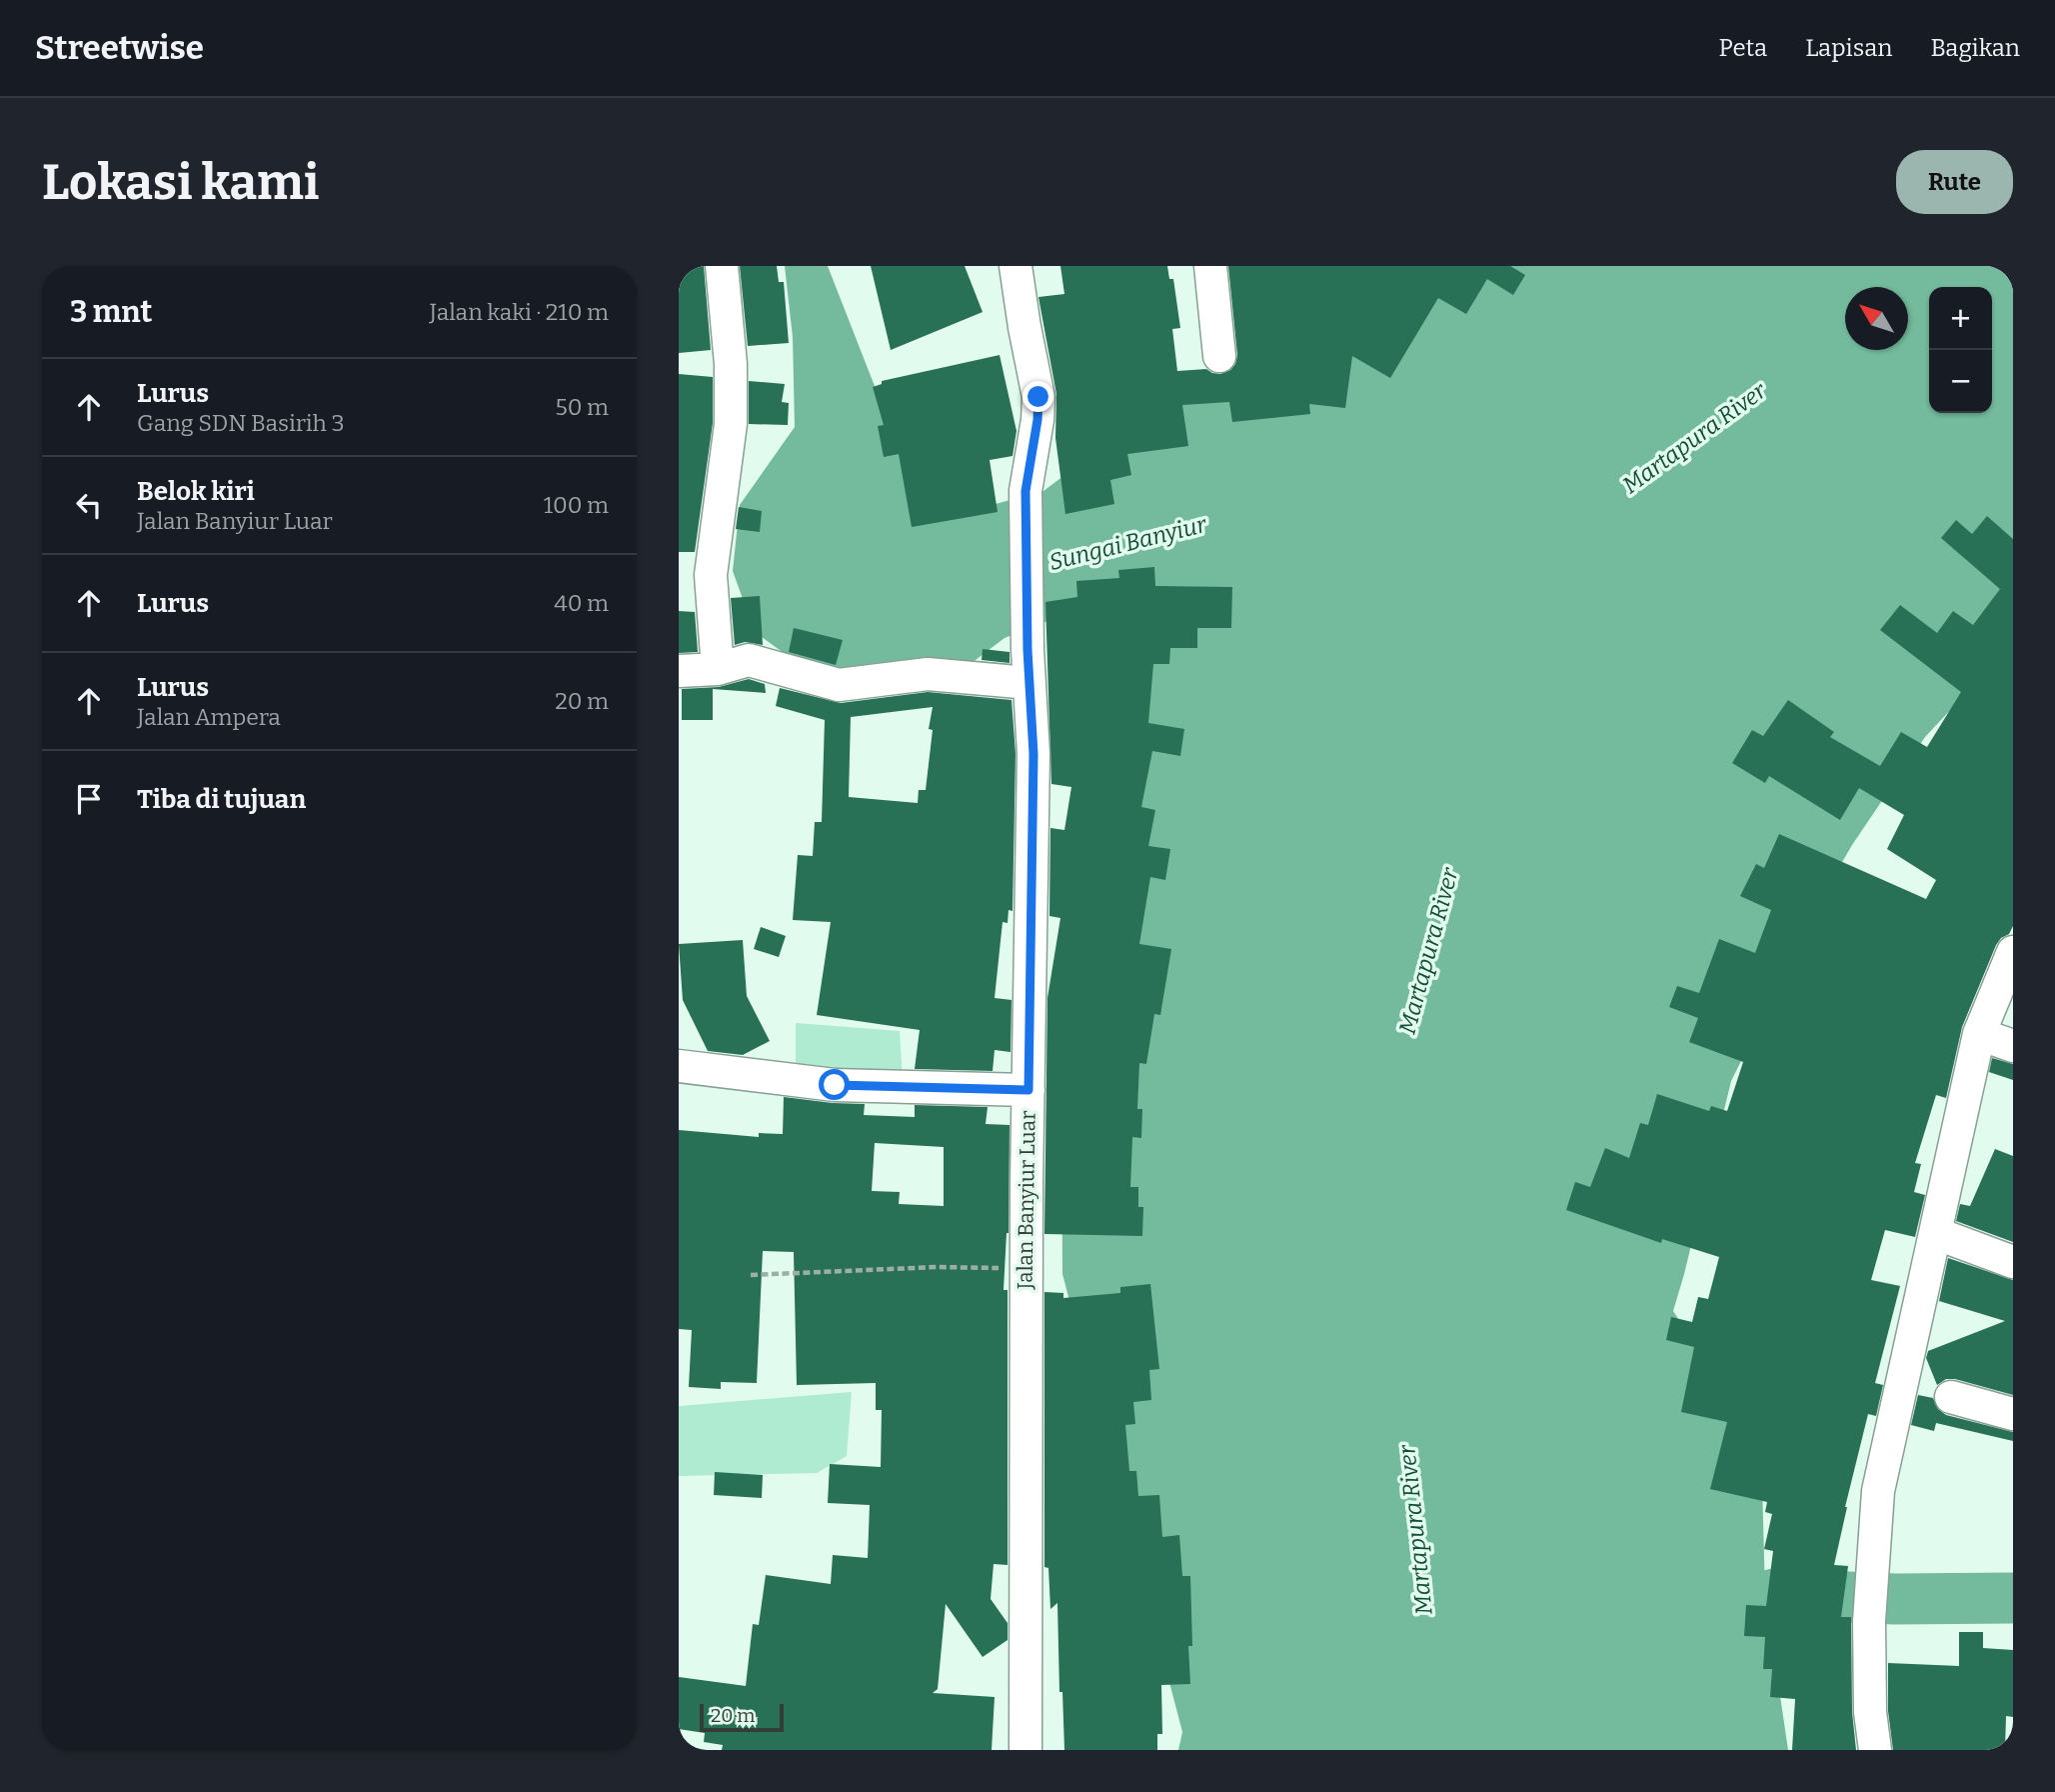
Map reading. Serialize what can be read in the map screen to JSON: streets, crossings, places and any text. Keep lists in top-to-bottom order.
{
  "streets": {
    "street": ["Jalan Banyiur Luar"]
  },
  "water": ["Martapura River", "Sungai Banyiur"],
  "scale_bar": "20 m",
  "north": "top left",
  "page": {
    "header": "Streetwise",
    "nav": ["Peta", "Lapisan", "Bagikan"],
    "buttons": "Rute",
    "title": "Lokasi kami",
    "heading": ["3 mnt", "Jalan kaki · 210 m"],
    "map_buttons": ["+", "−"],
    "list": [
      ["Lurus", "Gang SDN Basirih 3", "50 m"],
      ["Belok kiri", "Jalan Banyiur Luar", "100 m"],
      ["Lurus", "40 m"],
      ["Lurus", "Jalan Ampera", "20 m"],
      "Tiba di tujuan"
    ],
    "scale": "20 m"
  }
}
